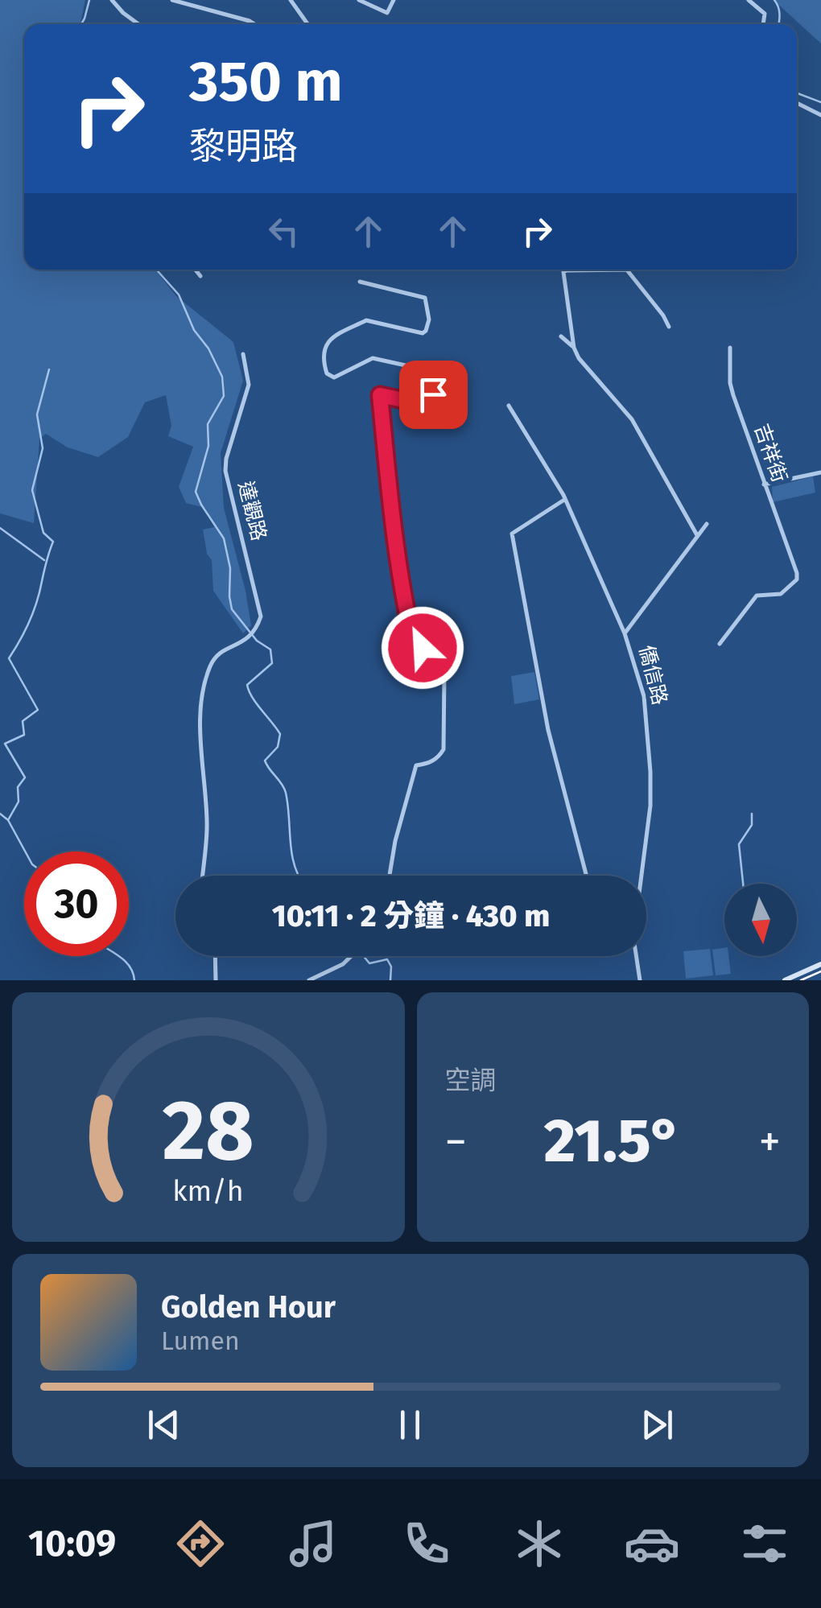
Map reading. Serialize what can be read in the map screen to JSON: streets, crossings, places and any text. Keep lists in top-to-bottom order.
{
  "streets": {
    "street": ["吉祥街", "達觀路", "僑信路"]
  },
  "north": "bottom",
  "page": {
    "turn": ["350 m", "黎明路"],
    "limit": "30",
    "trip": "10:11 · 2 分鐘 · 430 m",
    "tile": "空調",
    "heat": ["−", "21.5°", "+"],
    "song": ["Golden Hour", "Lumen"],
    "tabs": "10:09",
    "gauge": ["28", "km/h"]
  }
}
